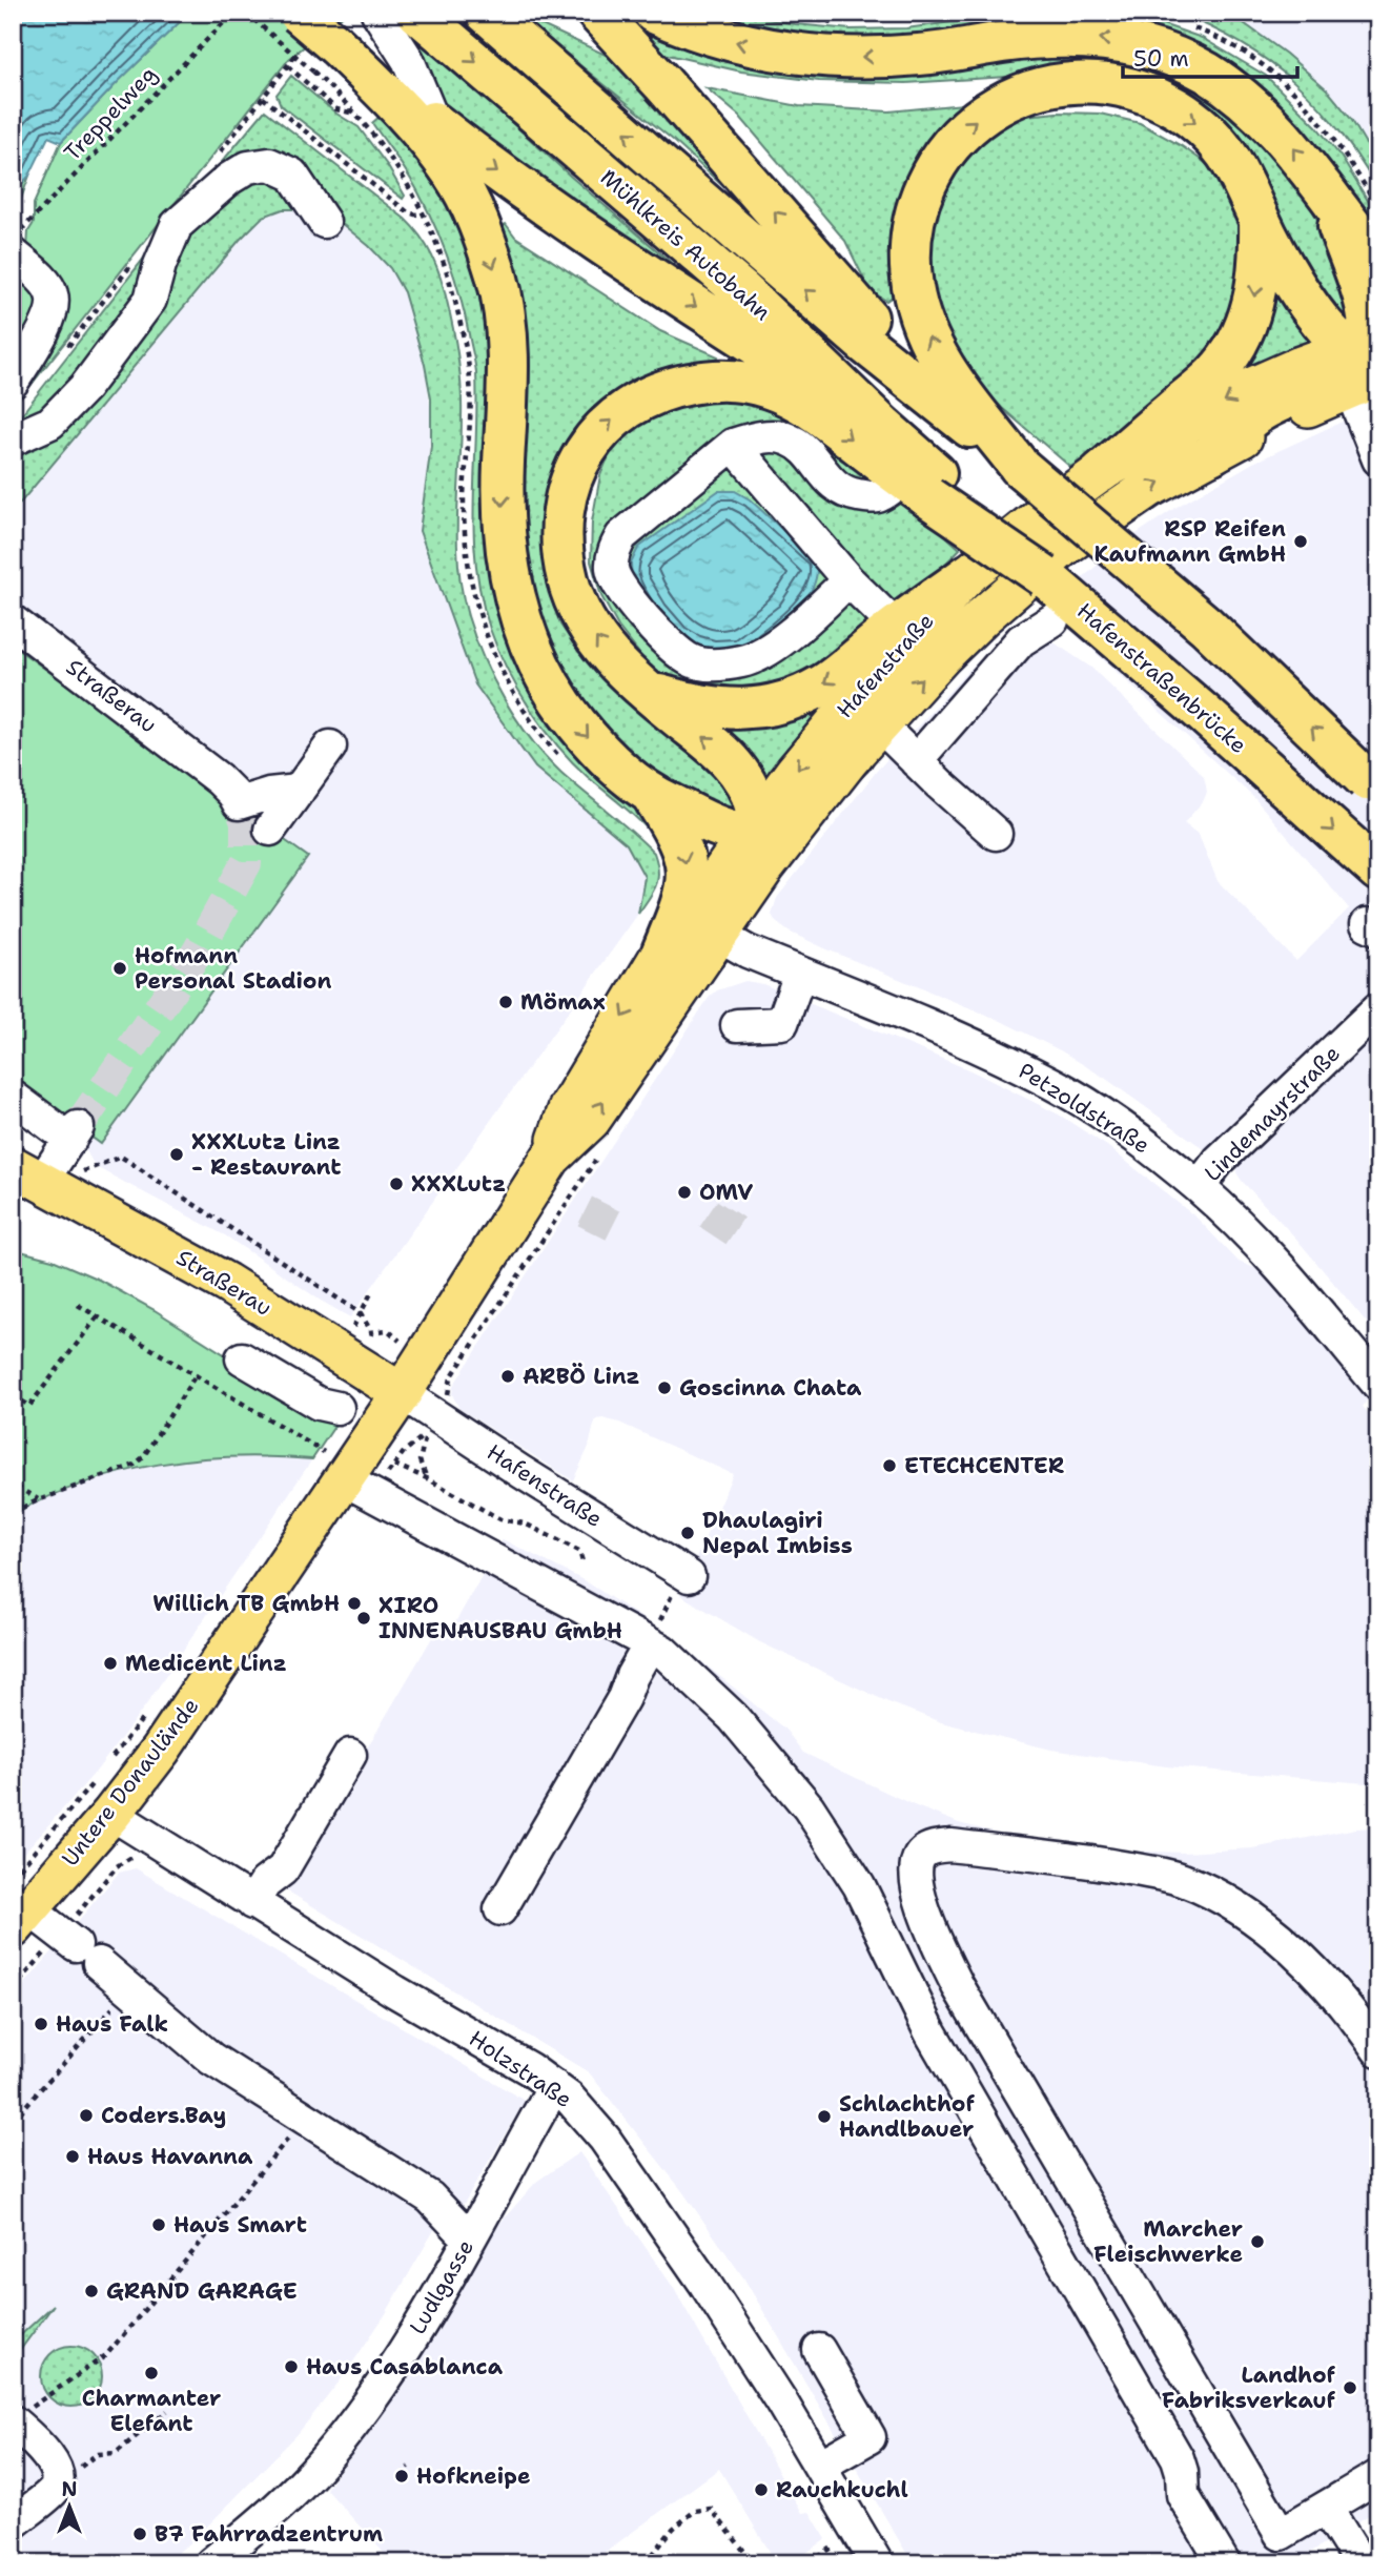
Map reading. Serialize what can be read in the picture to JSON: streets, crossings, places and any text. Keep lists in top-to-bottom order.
{
  "streets": {
    "highway": ["Mühlkreis Autobahn", "Hafenstraßenbrücke"],
    "main road": ["Hafenstraße", "Straßerau", "Untere Donaulände"],
    "street": [
      "Petzoldstraße",
      "Lindemayrstraße",
      "Holzstraße",
      "Ludlgasse"
    ],
    "path": ["Treppelweg"]
  },
  "crossings": [
    ["Mühlkreis Autobahn", "Hafenstraßenbrücke"],
    ["Hafenstraße", "Straßerau"],
    ["Hafenstraße", "Petzoldstraße"],
    ["Hafenstraße", "Untere Donaulände"],
    ["Straßerau", "Untere Donaulände"],
    ["Petzoldstraße", "Lindemayrstraße"],
    ["Untere Donaulände", "Holzstraße"],
    ["Holzstraße", "Ludlgasse"]
  ],
  "places": [
    "RSP Reifen Kaufmann GmbH",
    "Hofmann Personal Stadion",
    "Mömax",
    "XXXLutz Linz - Restaurant",
    "XXXLutz",
    "OMV",
    "ARBÖ Linz",
    "Goscinna Chata",
    "ETECHCENTER",
    "Dhaulagiri Nepal Imbiss",
    "Willich TB GmbH",
    "XIRO INNENAUSBAU GmbH",
    "Medicent Linz",
    "Haus Falk",
    "Coders.Bay",
    "Schlachthof Handlbauer",
    "Haus Havanna",
    "Haus Smart",
    "Marcher Fleischwerke",
    "GRAND GARAGE",
    "Haus Casablanca",
    "Charmanter Elefant",
    "Landhof Fabriksverkauf",
    "Hofkneipe",
    "Rauchkuchl",
    "B7 Fahrradzentrum"
  ],
  "scale_bar": "50 m",
  "north": "top"
}
